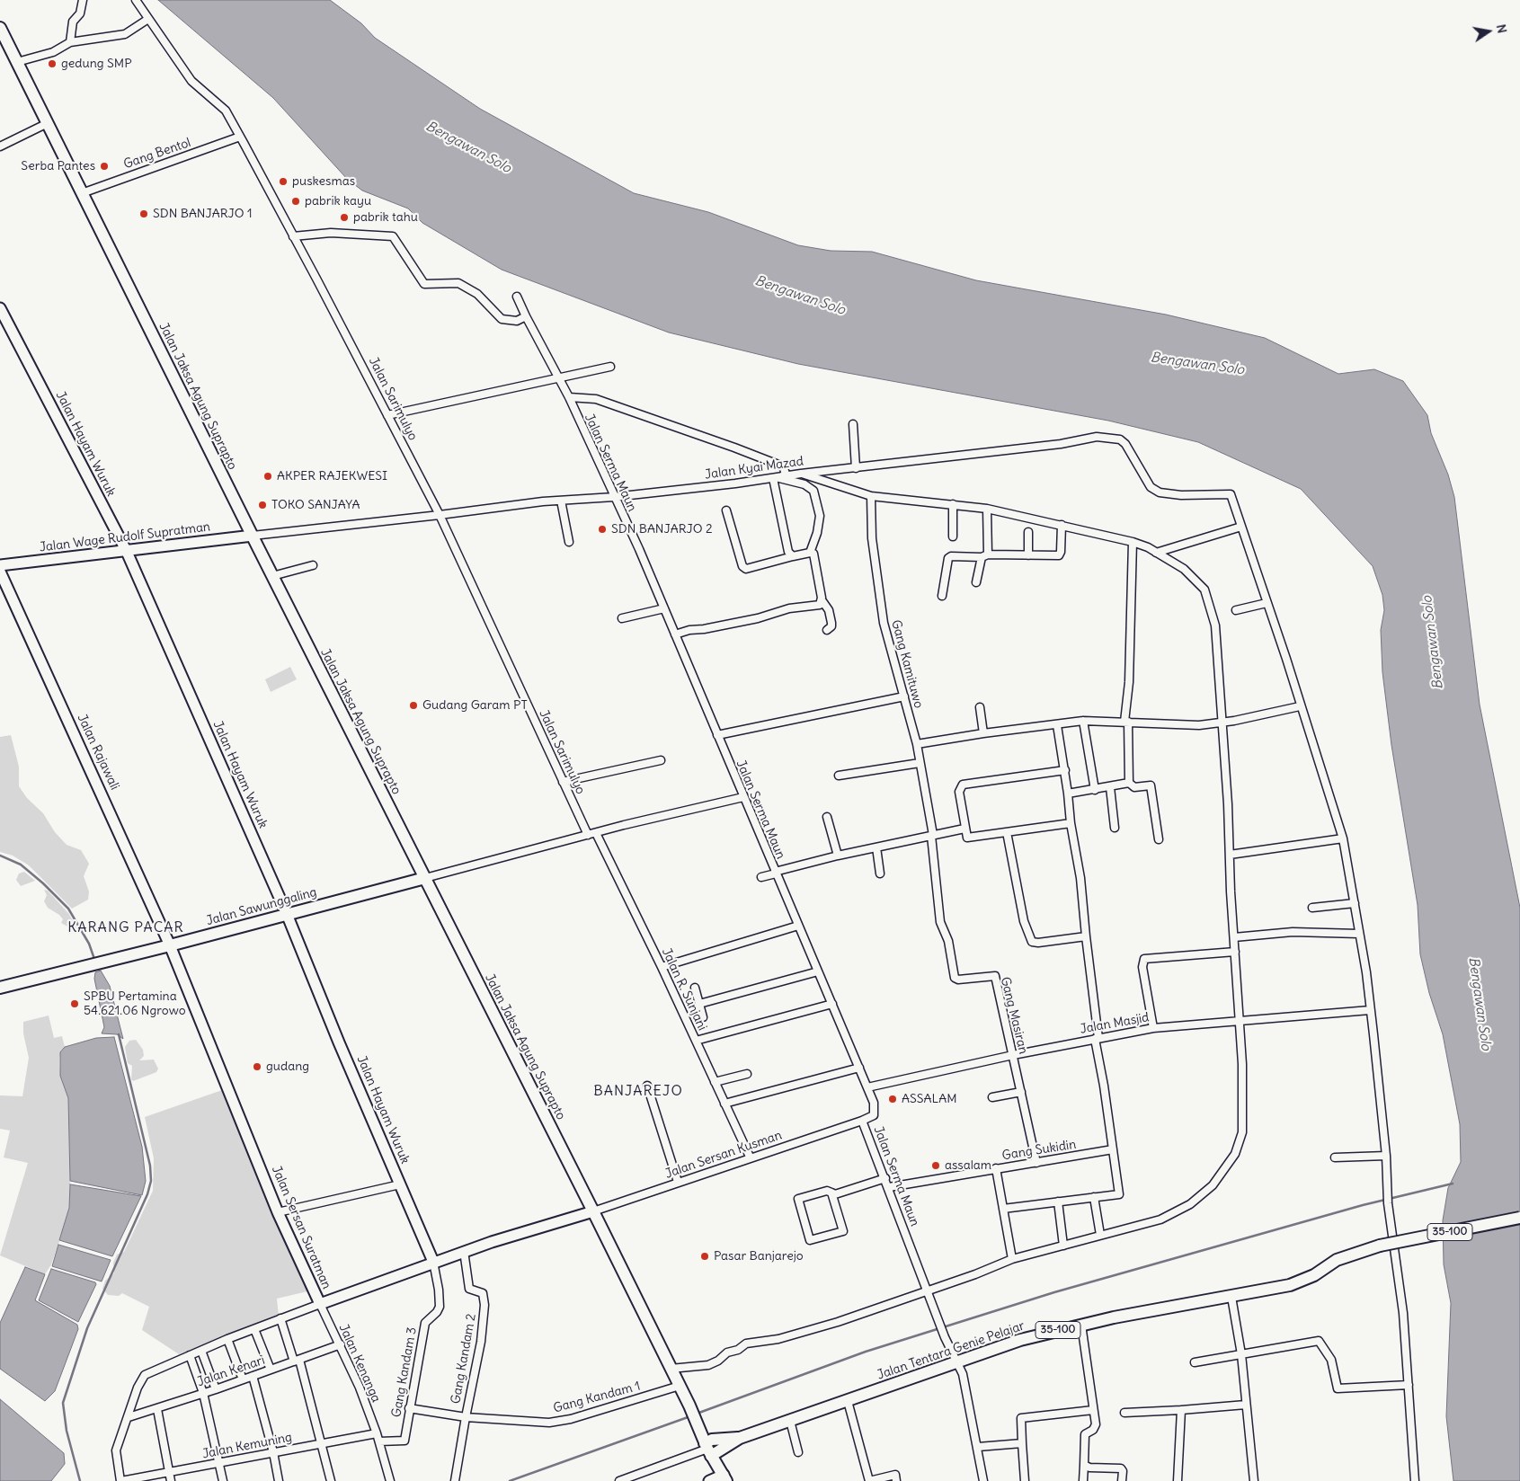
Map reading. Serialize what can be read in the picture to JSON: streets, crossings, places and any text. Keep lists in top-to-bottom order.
{
  "streets": {
    "main road": [
      "Jalan Jaksa Agung Suprapto",
      "Jalan Hayam Wuruk",
      "Jalan Wage Rudolf Supratman",
      "Jalan Rajawali",
      "Jalan Sawunggaling",
      "Jalan Sersan Suratman",
      "35-100",
      "Jalan Tentara Genie Pelajar"
    ],
    "street": [
      "Gang Bentol",
      "Jalan Sarimulyo",
      "Jalan Serma Maun",
      "Jalan Kyai Mazad",
      "Gang Kamituwo",
      "Jalan R. Sunjani",
      "Gang Masiran",
      "Jalan Masjid",
      "Gang Sukidin",
      "Jalan Sersan Kusman",
      "Gang Kandam 2",
      "Jalan Kenanga",
      "Jalan Kenari",
      "Gang Kandam 3",
      "Gang Kandam 1",
      "Jalan Kemuning"
    ]
  },
  "crossings": [
    ["Gang Bentol", "Jalan Jaksa Agung Suprapto"],
    ["Gang Bentol", "Jalan Sarimulyo"],
    ["Jalan Jaksa Agung Suprapto", "Jalan Kyai Mazad"],
    ["Jalan Jaksa Agung Suprapto", "Jalan Wage Rudolf Supratman"],
    ["Jalan Jaksa Agung Suprapto", "Jalan Sawunggaling"],
    ["Jalan Jaksa Agung Suprapto", "Jalan Sersan Kusman"],
    ["Jalan Jaksa Agung Suprapto", "Jalan Sersan Suratman"],
    ["Jalan Jaksa Agung Suprapto", "Jalan Tentara Genie Pelajar"],
    ["Jalan Jaksa Agung Suprapto", "Gang Kandam 1"],
    ["Jalan Sarimulyo", "Jalan Kyai Mazad"],
    ["Jalan Hayam Wuruk", "Jalan Wage Rudolf Supratman"],
    ["Jalan Hayam Wuruk", "Jalan Sawunggaling"],
    ["Jalan Hayam Wuruk", "Jalan Sersan Suratman"],
    ["Jalan Hayam Wuruk", "Gang Kandam 3"],
    ["Jalan Serma Maun", "Jalan Kyai Mazad"],
    ["Jalan Serma Maun", "Jalan Masjid"],
    ["Jalan Serma Maun", "Gang Sukidin"],
    ["Jalan Serma Maun", "Jalan Sersan Kusman"],
    ["Jalan Serma Maun", "Jalan Tentara Genie Pelajar"],
    ["Jalan Kyai Mazad", "Jalan Wage Rudolf Supratman"],
    ["Gang Kamituwo", "Gang Masiran"],
    ["Jalan Rajawali", "Jalan Sawunggaling"],
    ["Jalan Rajawali", "Jalan Sersan Suratman"],
    ["Jalan Sawunggaling", "Jalan Sersan Suratman"],
    ["Jalan R. Sunjani", "Jalan Sersan Kusman"],
    ["Gang Masiran", "Jalan Masjid"],
    ["Gang Masiran", "Gang Sukidin"],
    ["Jalan Sersan Kusman", "Jalan Sersan Suratman"],
    ["Jalan Sersan Suratman", "Gang Kandam 2"],
    ["Jalan Sersan Suratman", "Jalan Kenanga"],
    ["Jalan Sersan Suratman", "Gang Kandam 3"],
    ["Gang Kandam 2", "Gang Kandam 1"],
    ["Jalan Kenanga", "Jalan Kenari"],
    ["Jalan Kenanga", "Gang Kandam 3"],
    ["Jalan Kenanga", "Jalan Kemuning"],
    ["Gang Kandam 3", "Gang Kandam 1"]
  ],
  "districts": ["KARANG PACAR", "BANJAREJO"],
  "water": ["Bengawan Solo"],
  "places": [
    "gedung SMP",
    "Serba Pantes",
    "puskesmas",
    "pabrik kayu",
    "SDN BANJARJO 1",
    "pabrik tahu",
    "AKPER RAJEKWESI",
    "TOKO SANJAYA",
    "SDN BANJARJO 2",
    "Gudang Garam PT",
    "SPBU Pertamina 54.621.06 Ngrowo",
    "gudang",
    "ASSALAM",
    "assalam",
    "Pasar Banjarejo"
  ],
  "north": "right"
}
